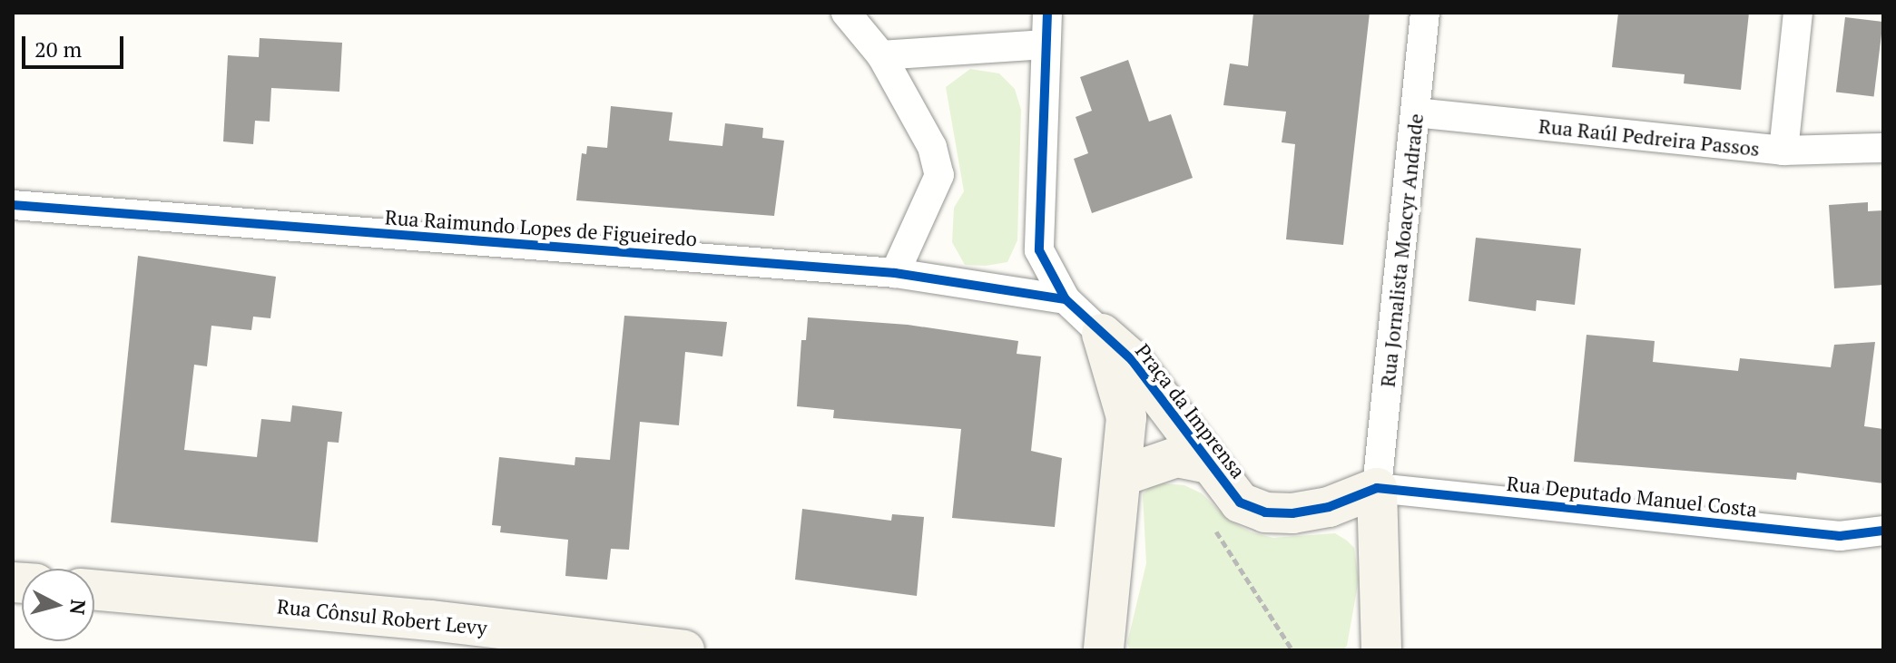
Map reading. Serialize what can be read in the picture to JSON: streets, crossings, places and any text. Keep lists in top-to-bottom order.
{
  "streets": {
    "street": [
      "Rua Raúl Pedreira Passos",
      "Rua Raimundo Lopes de Figueiredo",
      "Rua Jornalista Moacyr Andrade",
      "Praça da Imprensa",
      "Rua Deputado Manuel Costa",
      "Rua Cônsul Robert Levy"
    ]
  },
  "crossings": [
    ["Rua Raúl Pedreira Passos", "Rua Jornalista Moacyr Andrade"],
    ["Rua Jornalista Moacyr Andrade", "Praça da Imprensa"],
    ["Rua Jornalista Moacyr Andrade", "Rua Deputado Manuel Costa"],
    ["Praça da Imprensa", "Rua Deputado Manuel Costa"]
  ],
  "scale_bar": "20 m",
  "north": "right"
}
